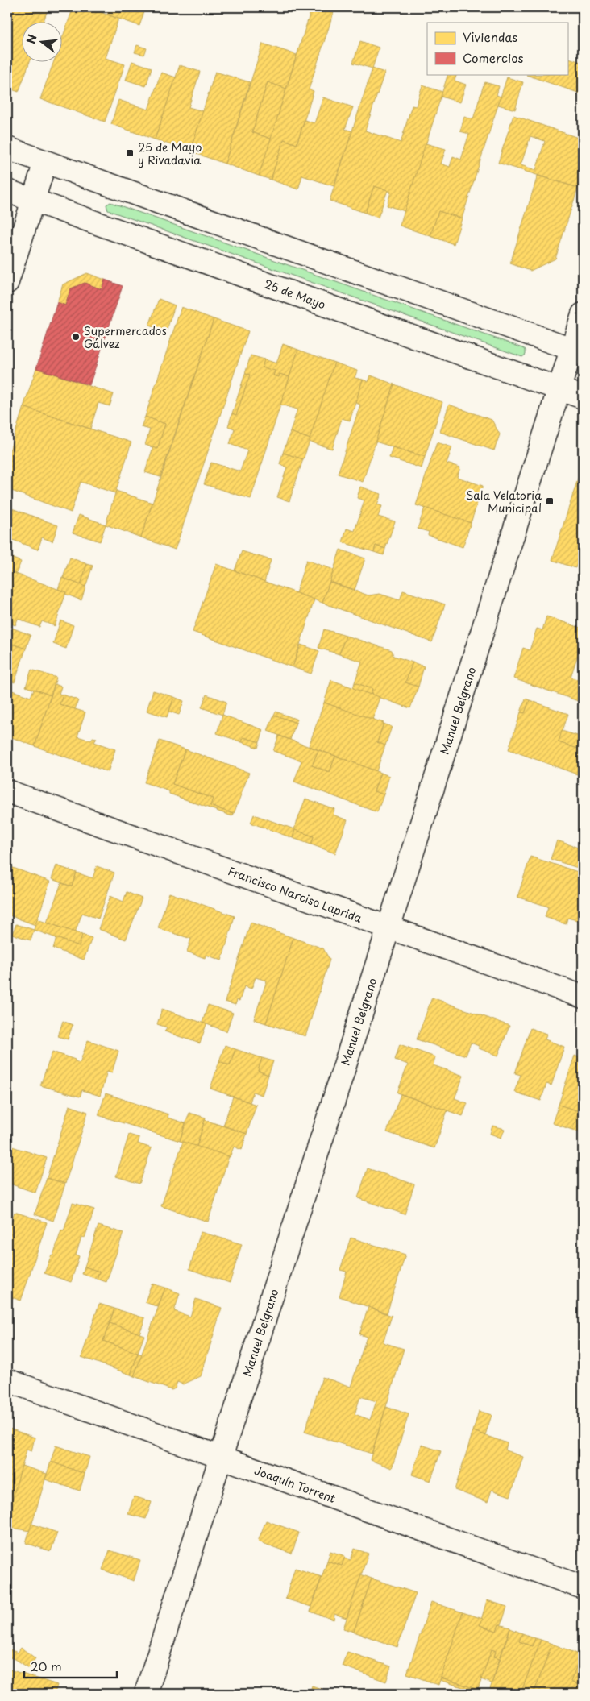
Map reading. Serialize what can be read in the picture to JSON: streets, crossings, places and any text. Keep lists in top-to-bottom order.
{
  "streets": {
    "street": [
      "25 de Mayo",
      "Manuel Belgrano",
      "Francisco Narciso Laprida",
      "Joaquín Torrent"
    ]
  },
  "crossings": [
    ["25 de Mayo", "Manuel Belgrano"],
    ["Manuel Belgrano", "Francisco Narciso Laprida"],
    ["Manuel Belgrano", "Joaquín Torrent"]
  ],
  "places": {
    "transit": ["25 de Mayo y Rivadavia", "Sala Velatoria Municipal"],
    "other": ["Supermercados Gálvez"]
  },
  "legend": ["Viviendas", "Comercios"],
  "scale_bar": "20 m",
  "north": "left"
}
